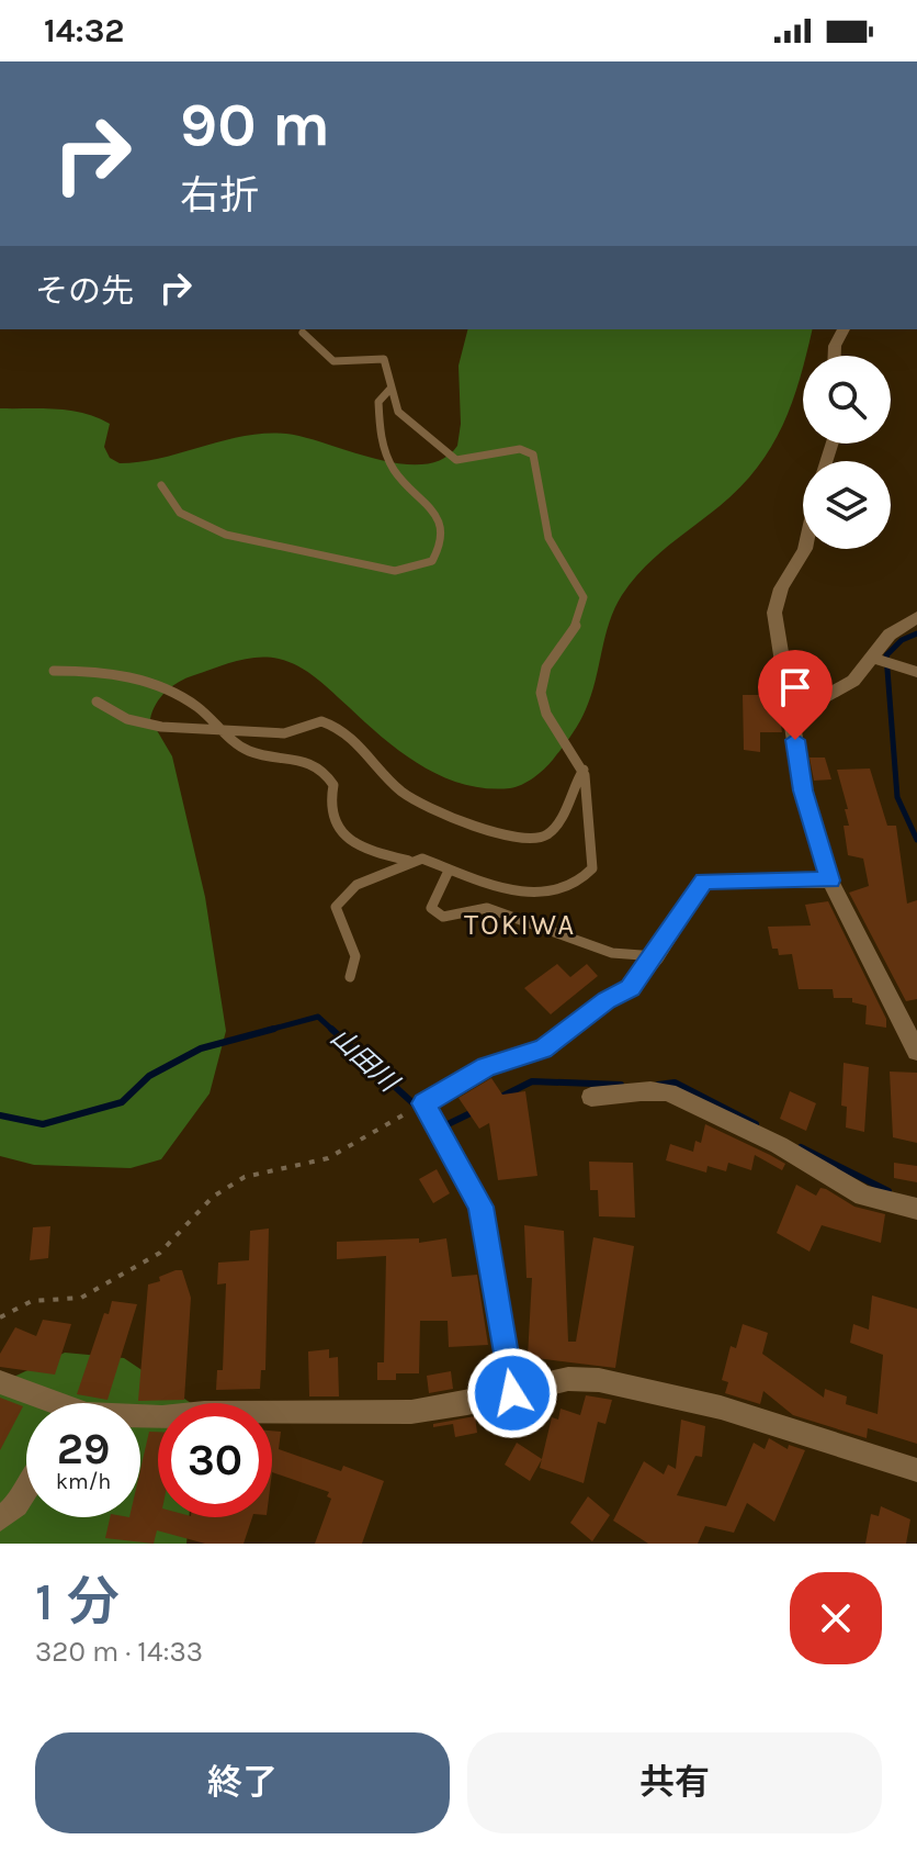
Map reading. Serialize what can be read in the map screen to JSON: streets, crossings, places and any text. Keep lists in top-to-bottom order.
{
  "districts": ["TOKIWA"],
  "water": ["山田川"],
  "page": {
    "status": "14:32",
    "turn": ["90 m", "右折"],
    "then": "その先",
    "speed": "29 km/h",
    "limit": "30",
    "heading": ["1 分", "320 m · 14:33"],
    "buttons": ["終了", "共有"]
  }
}
